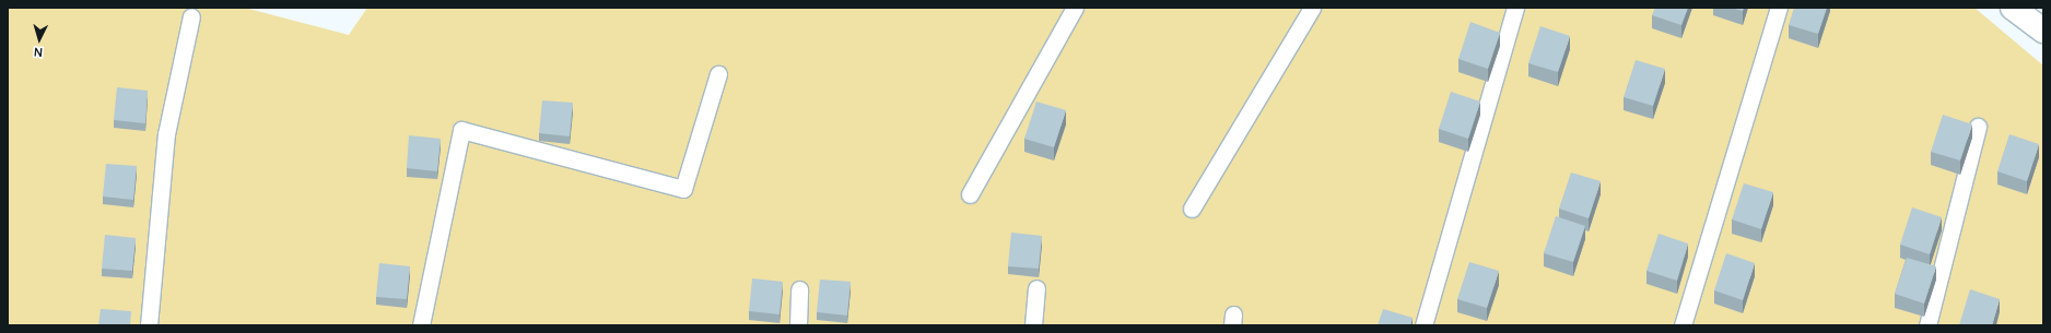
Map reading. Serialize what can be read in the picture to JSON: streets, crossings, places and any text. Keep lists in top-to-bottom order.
{
  "north": "bottom"
}
